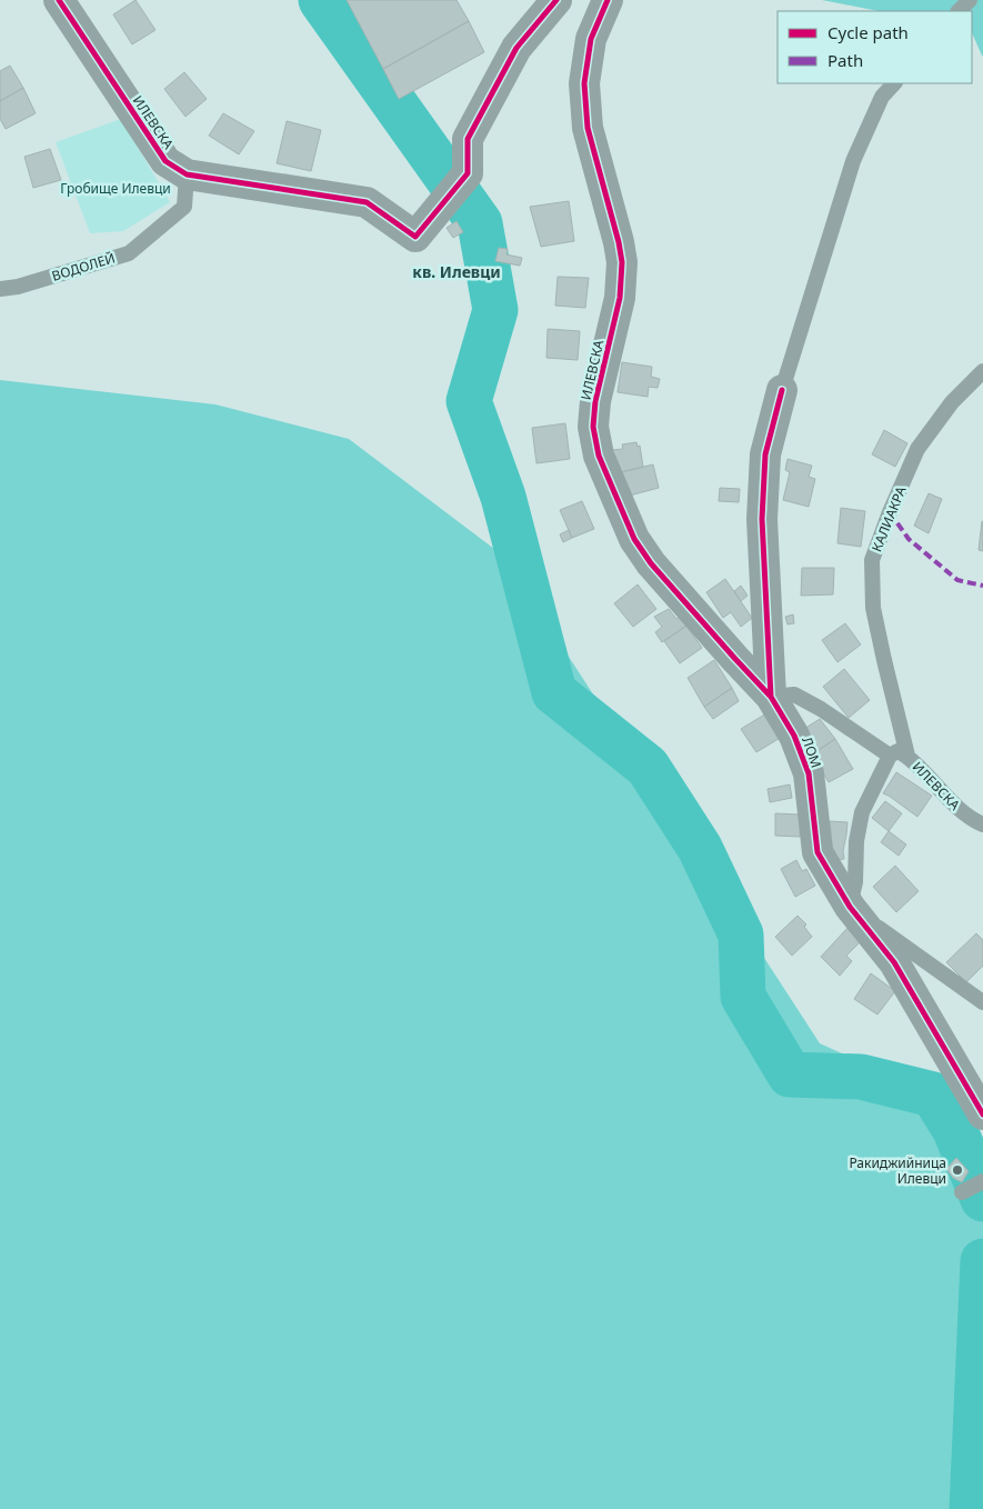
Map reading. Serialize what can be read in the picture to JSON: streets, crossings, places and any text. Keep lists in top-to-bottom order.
{
  "streets": {
    "street": ["ИЛЕВСКА", "ЛОМ"],
    "lane": ["ВОДОЛЕЙ", "КАЛИАКРА"]
  },
  "crossings": [
    ["ИЛЕВСКА", "ВОДОЛЕЙ"],
    ["ИЛЕВСКА", "КАЛИАКРА"],
    ["ИЛЕВСКА", "ЛОМ"]
  ],
  "districts": ["кв. Илевци"],
  "parks": ["Гробище Илевци"],
  "places": ["Ракиджийница Илевци"],
  "legend": ["Cycle path", "Path"]
}
